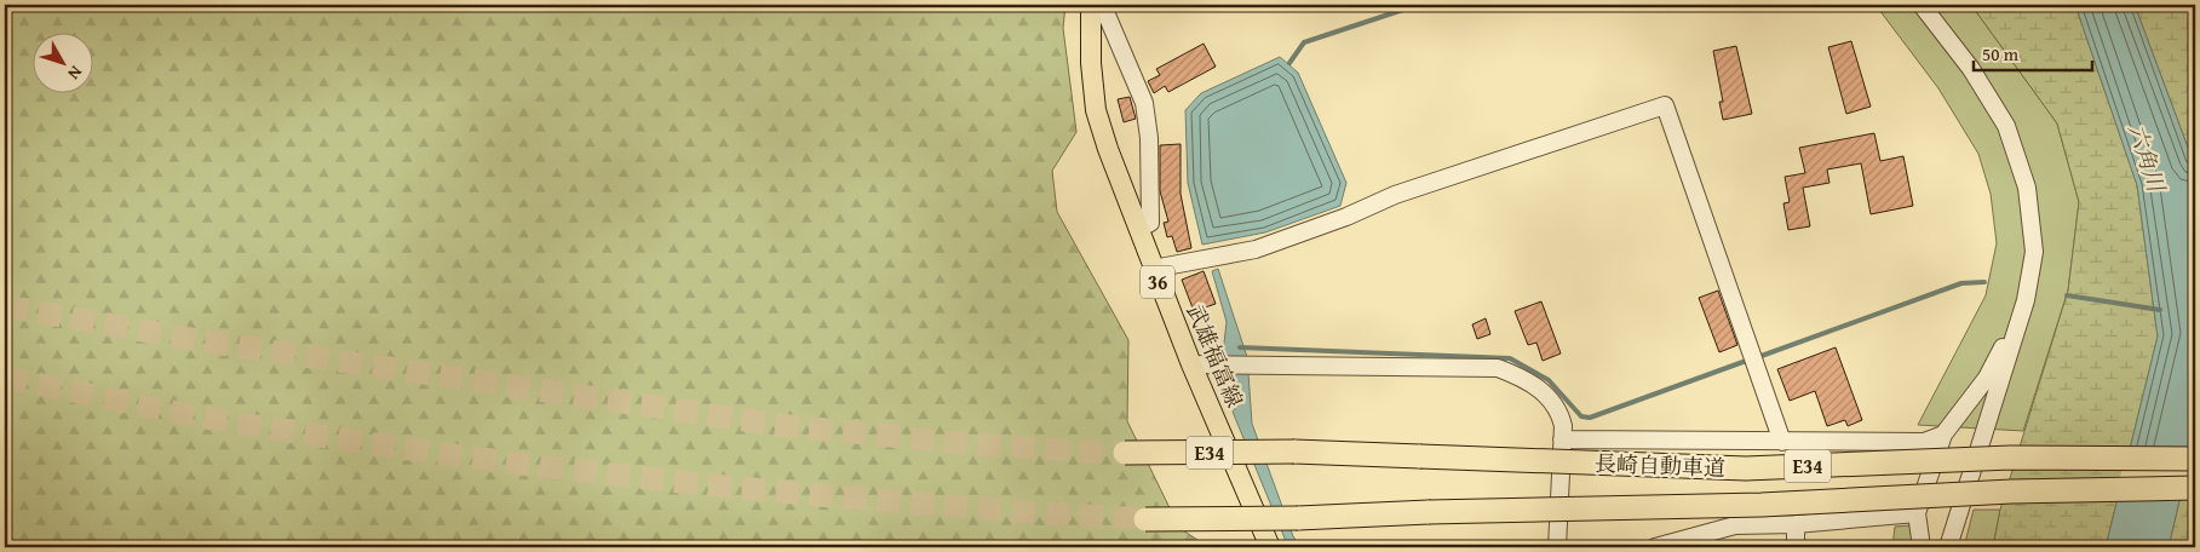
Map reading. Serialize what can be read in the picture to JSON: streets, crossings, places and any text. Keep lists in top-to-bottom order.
{
  "streets": {
    "highway": ["E34", "長崎自動車道"],
    "main road": ["36", "武雄福富線"]
  },
  "water": ["六角川"],
  "scale_bar": "50 m",
  "north": "bottom right"
}
